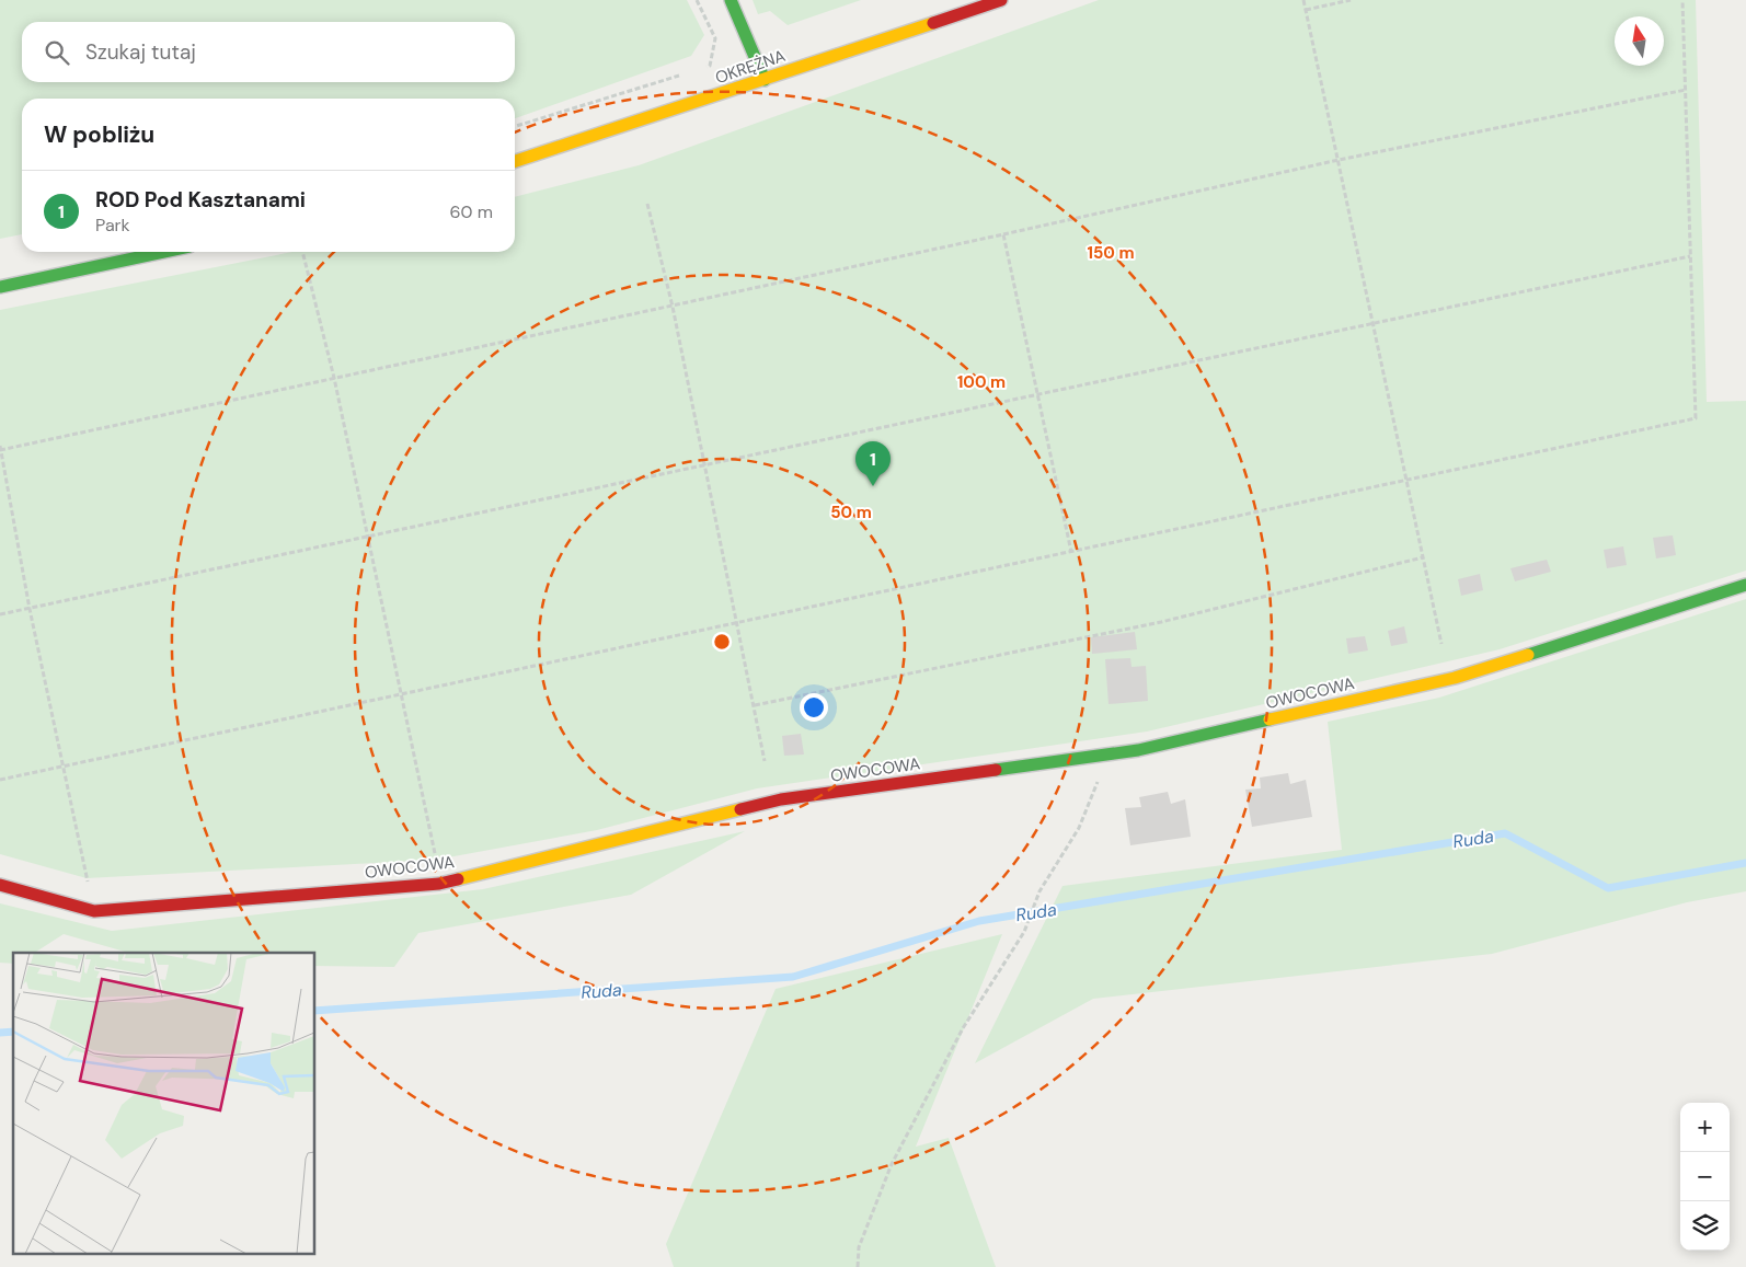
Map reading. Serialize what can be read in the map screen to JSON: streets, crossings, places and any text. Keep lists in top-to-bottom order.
{
  "streets": {
    "street": ["OKRĘŻNA", "OWOCOWA"]
  },
  "water": ["Ruda"],
  "north": "top",
  "page": {
    "search": "Szukaj tutaj",
    "heading": "W pobliżu",
    "list": [
      {
        "mark": "1",
        "name": "ROD Pod Kasztanami",
        "note": "Park",
        "value": "60 m"
      }
    ],
    "pins": "1",
    "map_buttons": ["+", "−"]
  },
  "rings": ["150 m", "100 m", "50 m"]
}
